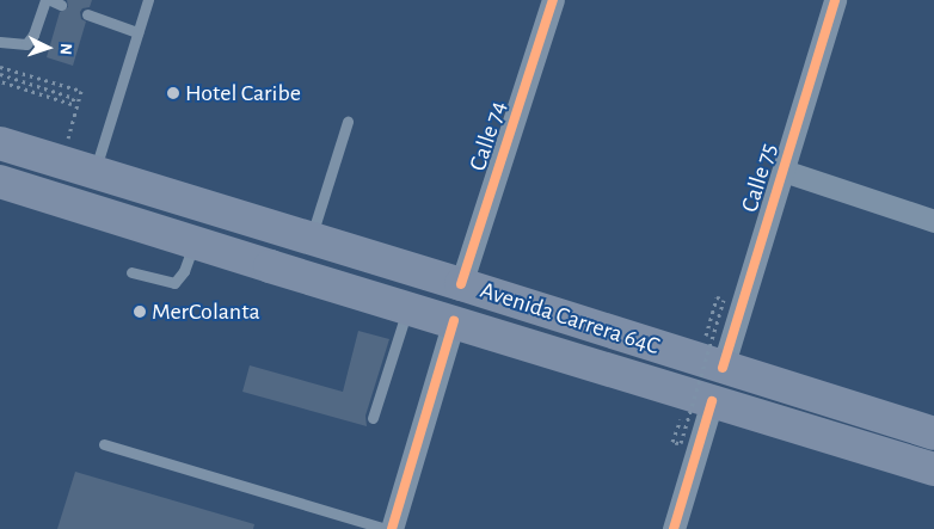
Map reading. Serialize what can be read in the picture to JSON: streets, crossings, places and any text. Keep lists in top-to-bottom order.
{
  "streets": {
    "main road": ["Avenida Carrera 64C"],
    "street": ["Calle 74", "Calle 75"]
  },
  "crossings": [
    ["Calle 74", "Avenida Carrera 64C"],
    ["Calle 75", "Avenida Carrera 64C"]
  ],
  "places": ["Hotel Caribe", "MerColanta"],
  "north": "right"
}
